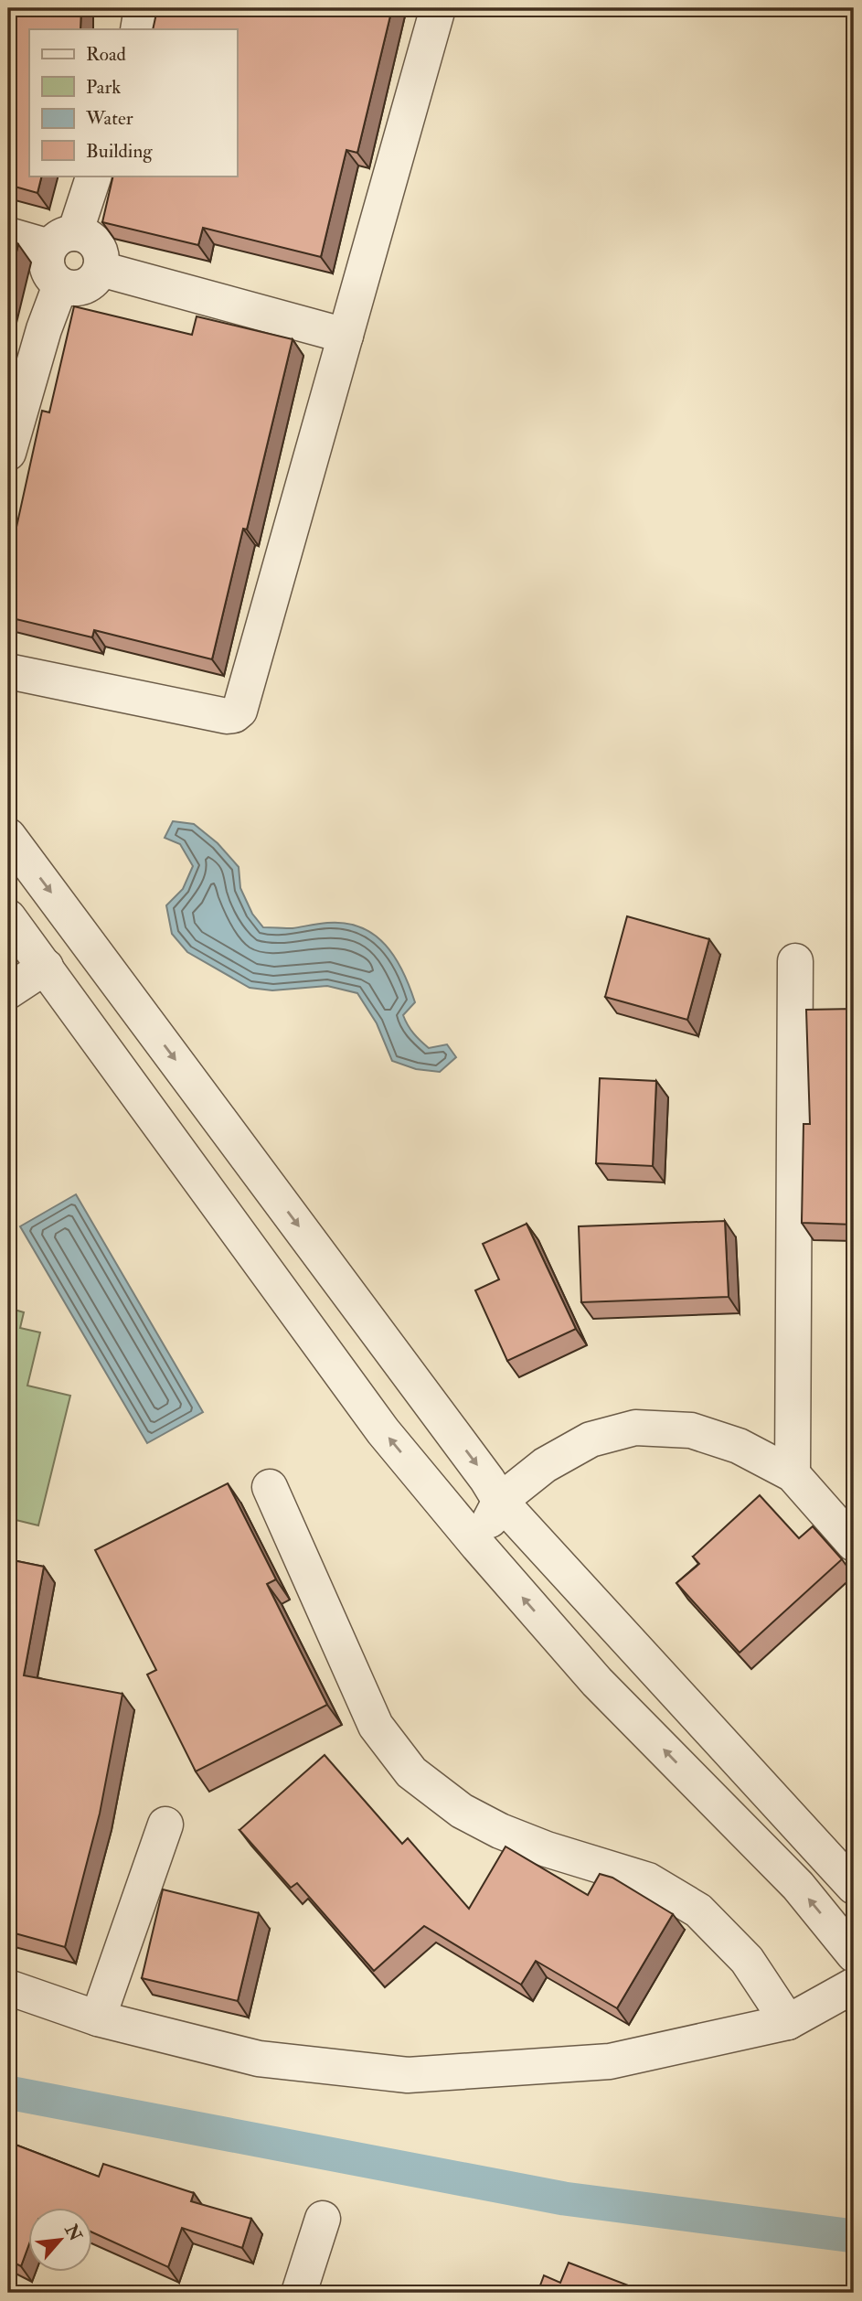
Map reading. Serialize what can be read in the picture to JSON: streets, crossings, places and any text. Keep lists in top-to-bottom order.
{
  "legend": [
    "Road",
    "Park",
    "Water",
    "Building"
  ],
  "north": "top right"
}
